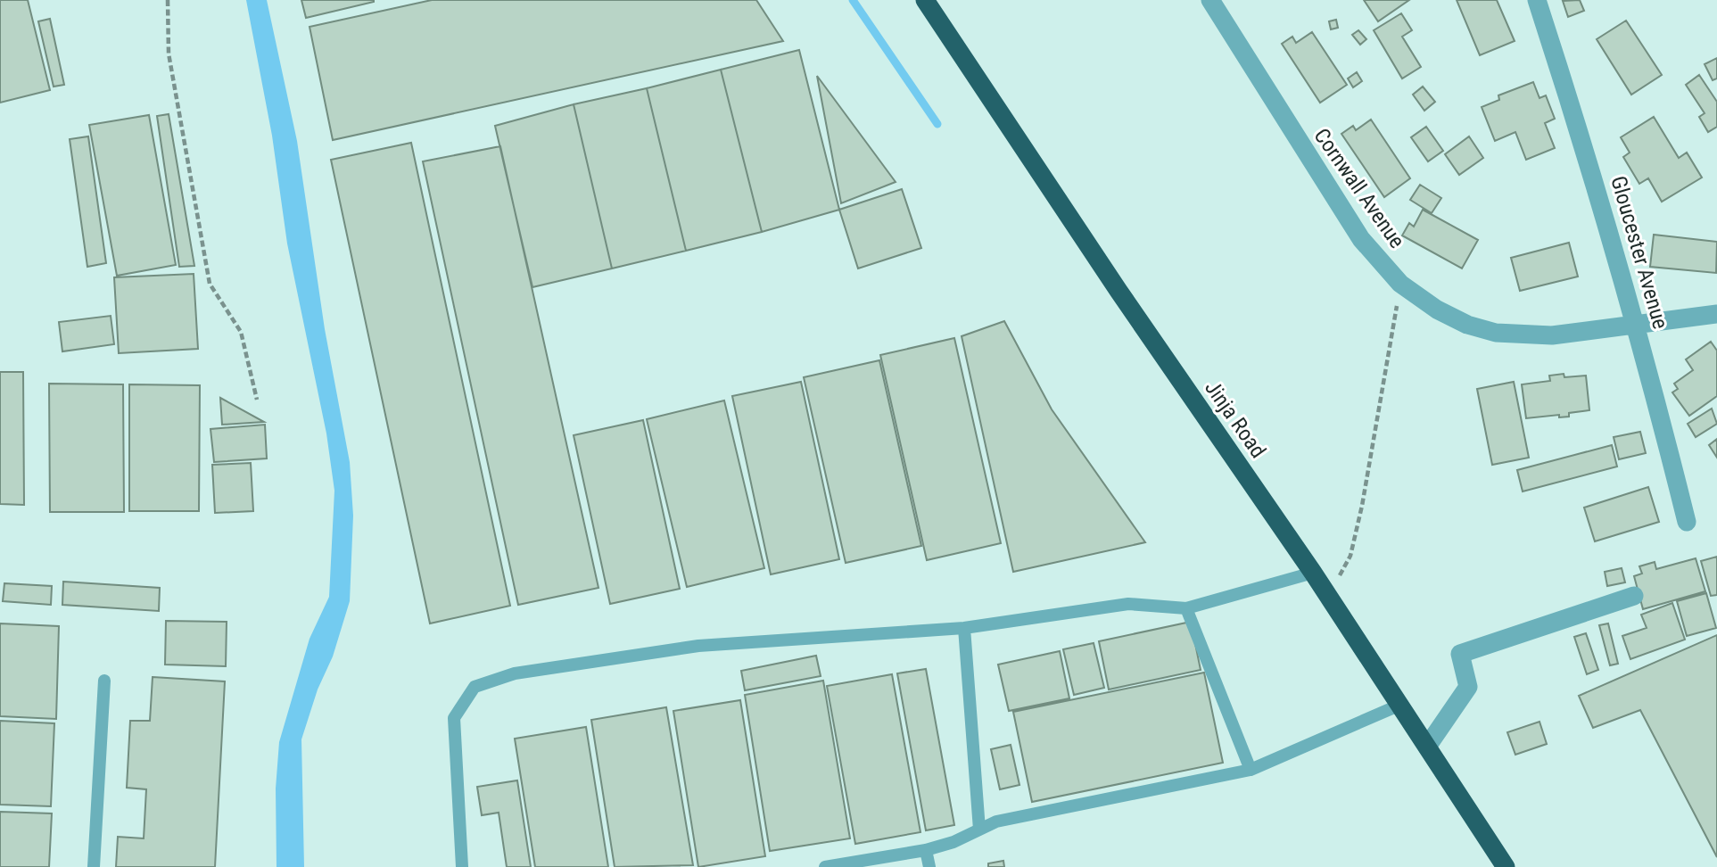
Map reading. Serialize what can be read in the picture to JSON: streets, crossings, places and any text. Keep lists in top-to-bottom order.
{
  "streets": {
    "highway": ["Jinja Road"],
    "street": ["Cornwall Avenue", "Gloucester Avenue"]
  },
  "crossings": [
    ["Cornwall Avenue", "Gloucester Avenue"]
  ]
}
